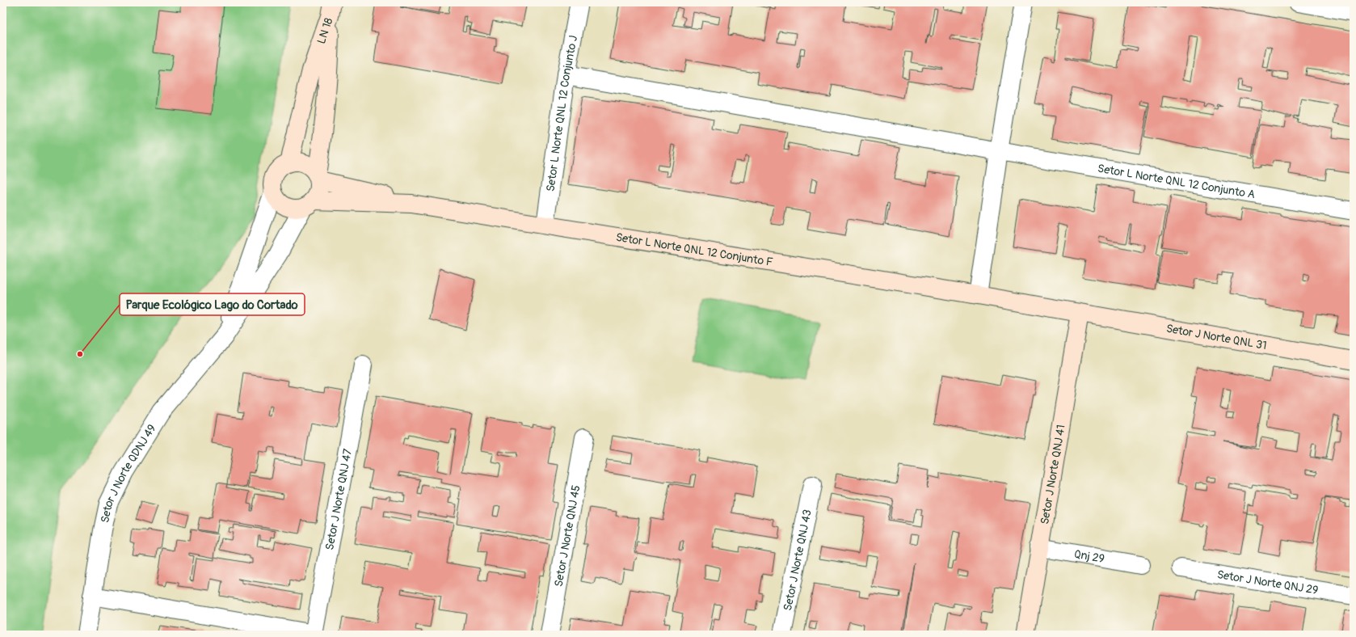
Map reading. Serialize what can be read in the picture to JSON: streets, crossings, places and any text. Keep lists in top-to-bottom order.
{
  "streets": {
    "street": [
      "LN 18",
      "Setor L Norte QNL 12 Conjunto J",
      "Setor L Norte QNL 12 Conjunto A",
      "Setor L Norte QNL 12 Conjunto F",
      "Setor J Norte QNL 31",
      "Setor J Norte QNJ 41",
      "Setor J Norte QDNJ 49",
      "Setor J Norte QNJ 47",
      "Setor J Norte QNJ 45",
      "Qnj 29",
      "Setor J Norte QNJ 43",
      "Setor J Norte QNJ 29"
    ]
  },
  "crossings": [
    ["Setor L Norte QNL 12 Conjunto J", "Setor L Norte QNL 12 Conjunto F"],
    ["Setor J Norte QNL 31", "Setor J Norte QNJ 41"],
    ["Setor J Norte QNJ 41", "Qnj 29"],
    ["Setor J Norte QDNJ 49", "Setor J Norte QNJ 47"]
  ],
  "places": ["Parque Ecológico Lago do Cortado"]
}
